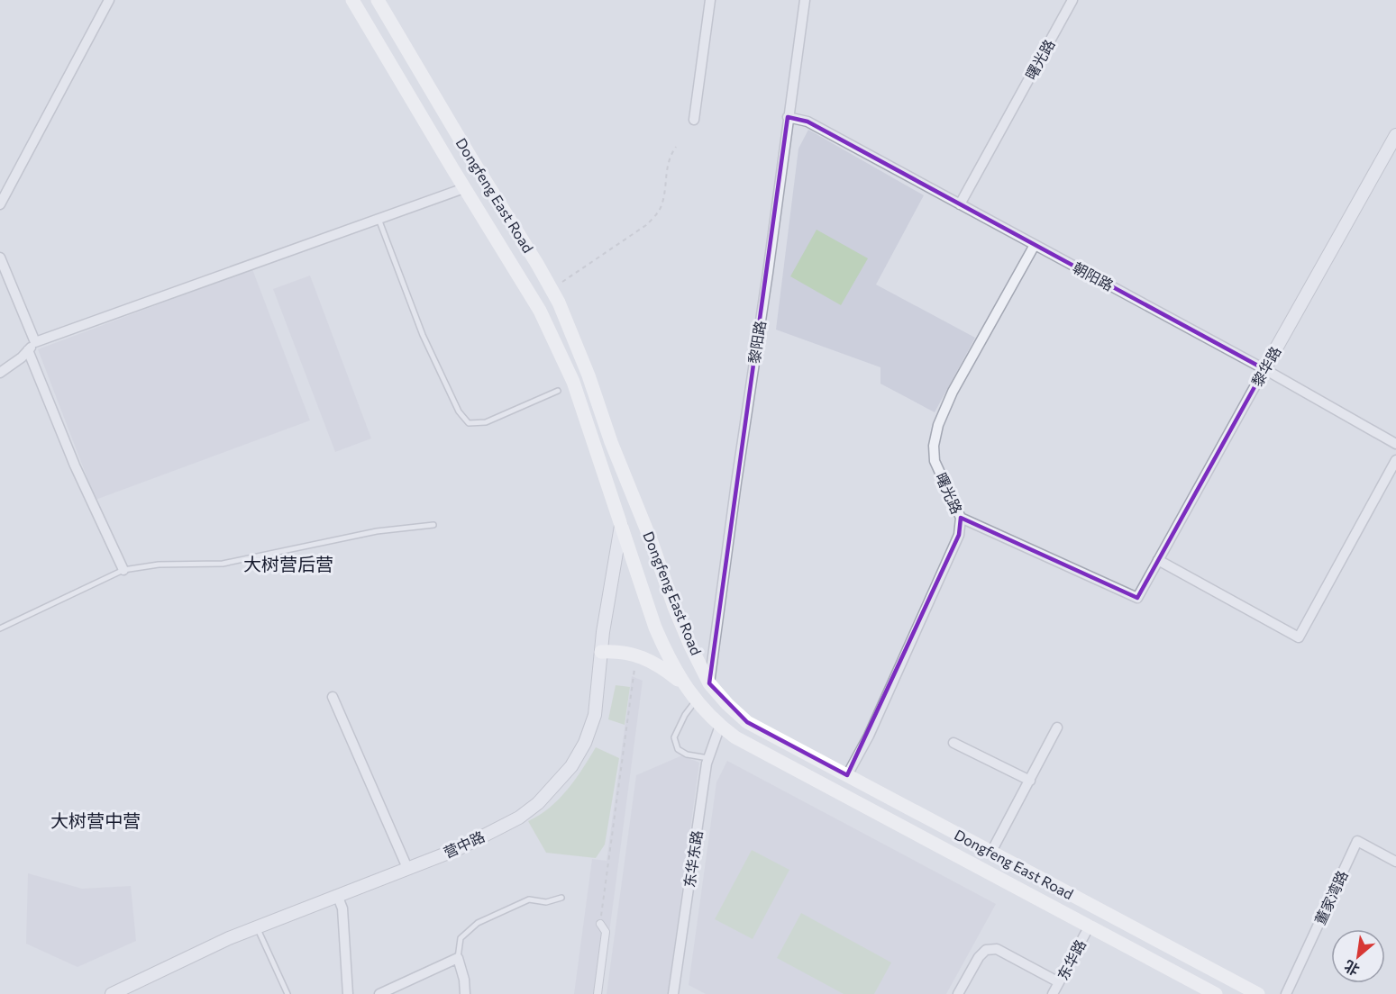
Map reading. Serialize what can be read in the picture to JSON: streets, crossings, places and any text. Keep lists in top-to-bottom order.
{
  "streets": {
    "main road": ["Dongfeng East Road"],
    "street": [
      "曙光路",
      "朝阳路",
      "黎阳路",
      "黎华路",
      "营中路",
      "东华东路",
      "董家湾路",
      "东华路"
    ]
  },
  "crossings": [
    ["曙光路", "Dongfeng East Road"],
    ["曙光路", "朝阳路"],
    ["曙光路", "黎华路"],
    ["Dongfeng East Road", "黎阳路"],
    ["Dongfeng East Road", "营中路"],
    ["Dongfeng East Road", "东华东路"],
    ["Dongfeng East Road", "东华路"],
    ["朝阳路", "黎阳路"],
    ["朝阳路", "黎华路"]
  ],
  "districts": ["大树营后营", "大树营中营"],
  "north": "bottom left"
}
